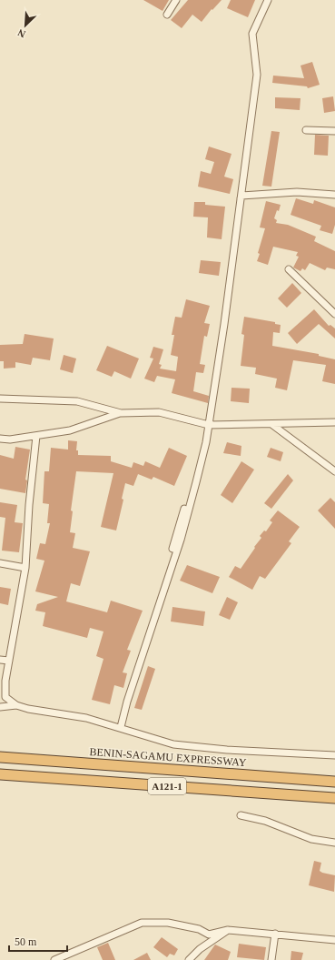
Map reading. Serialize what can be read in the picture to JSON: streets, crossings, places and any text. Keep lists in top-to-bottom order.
{
  "streets": {
    "highway": ["BENIN-SAGAMU EXPRESSWAY", "A121-1"]
  },
  "scale_bar": "50 m",
  "north": "bottom left"
}
